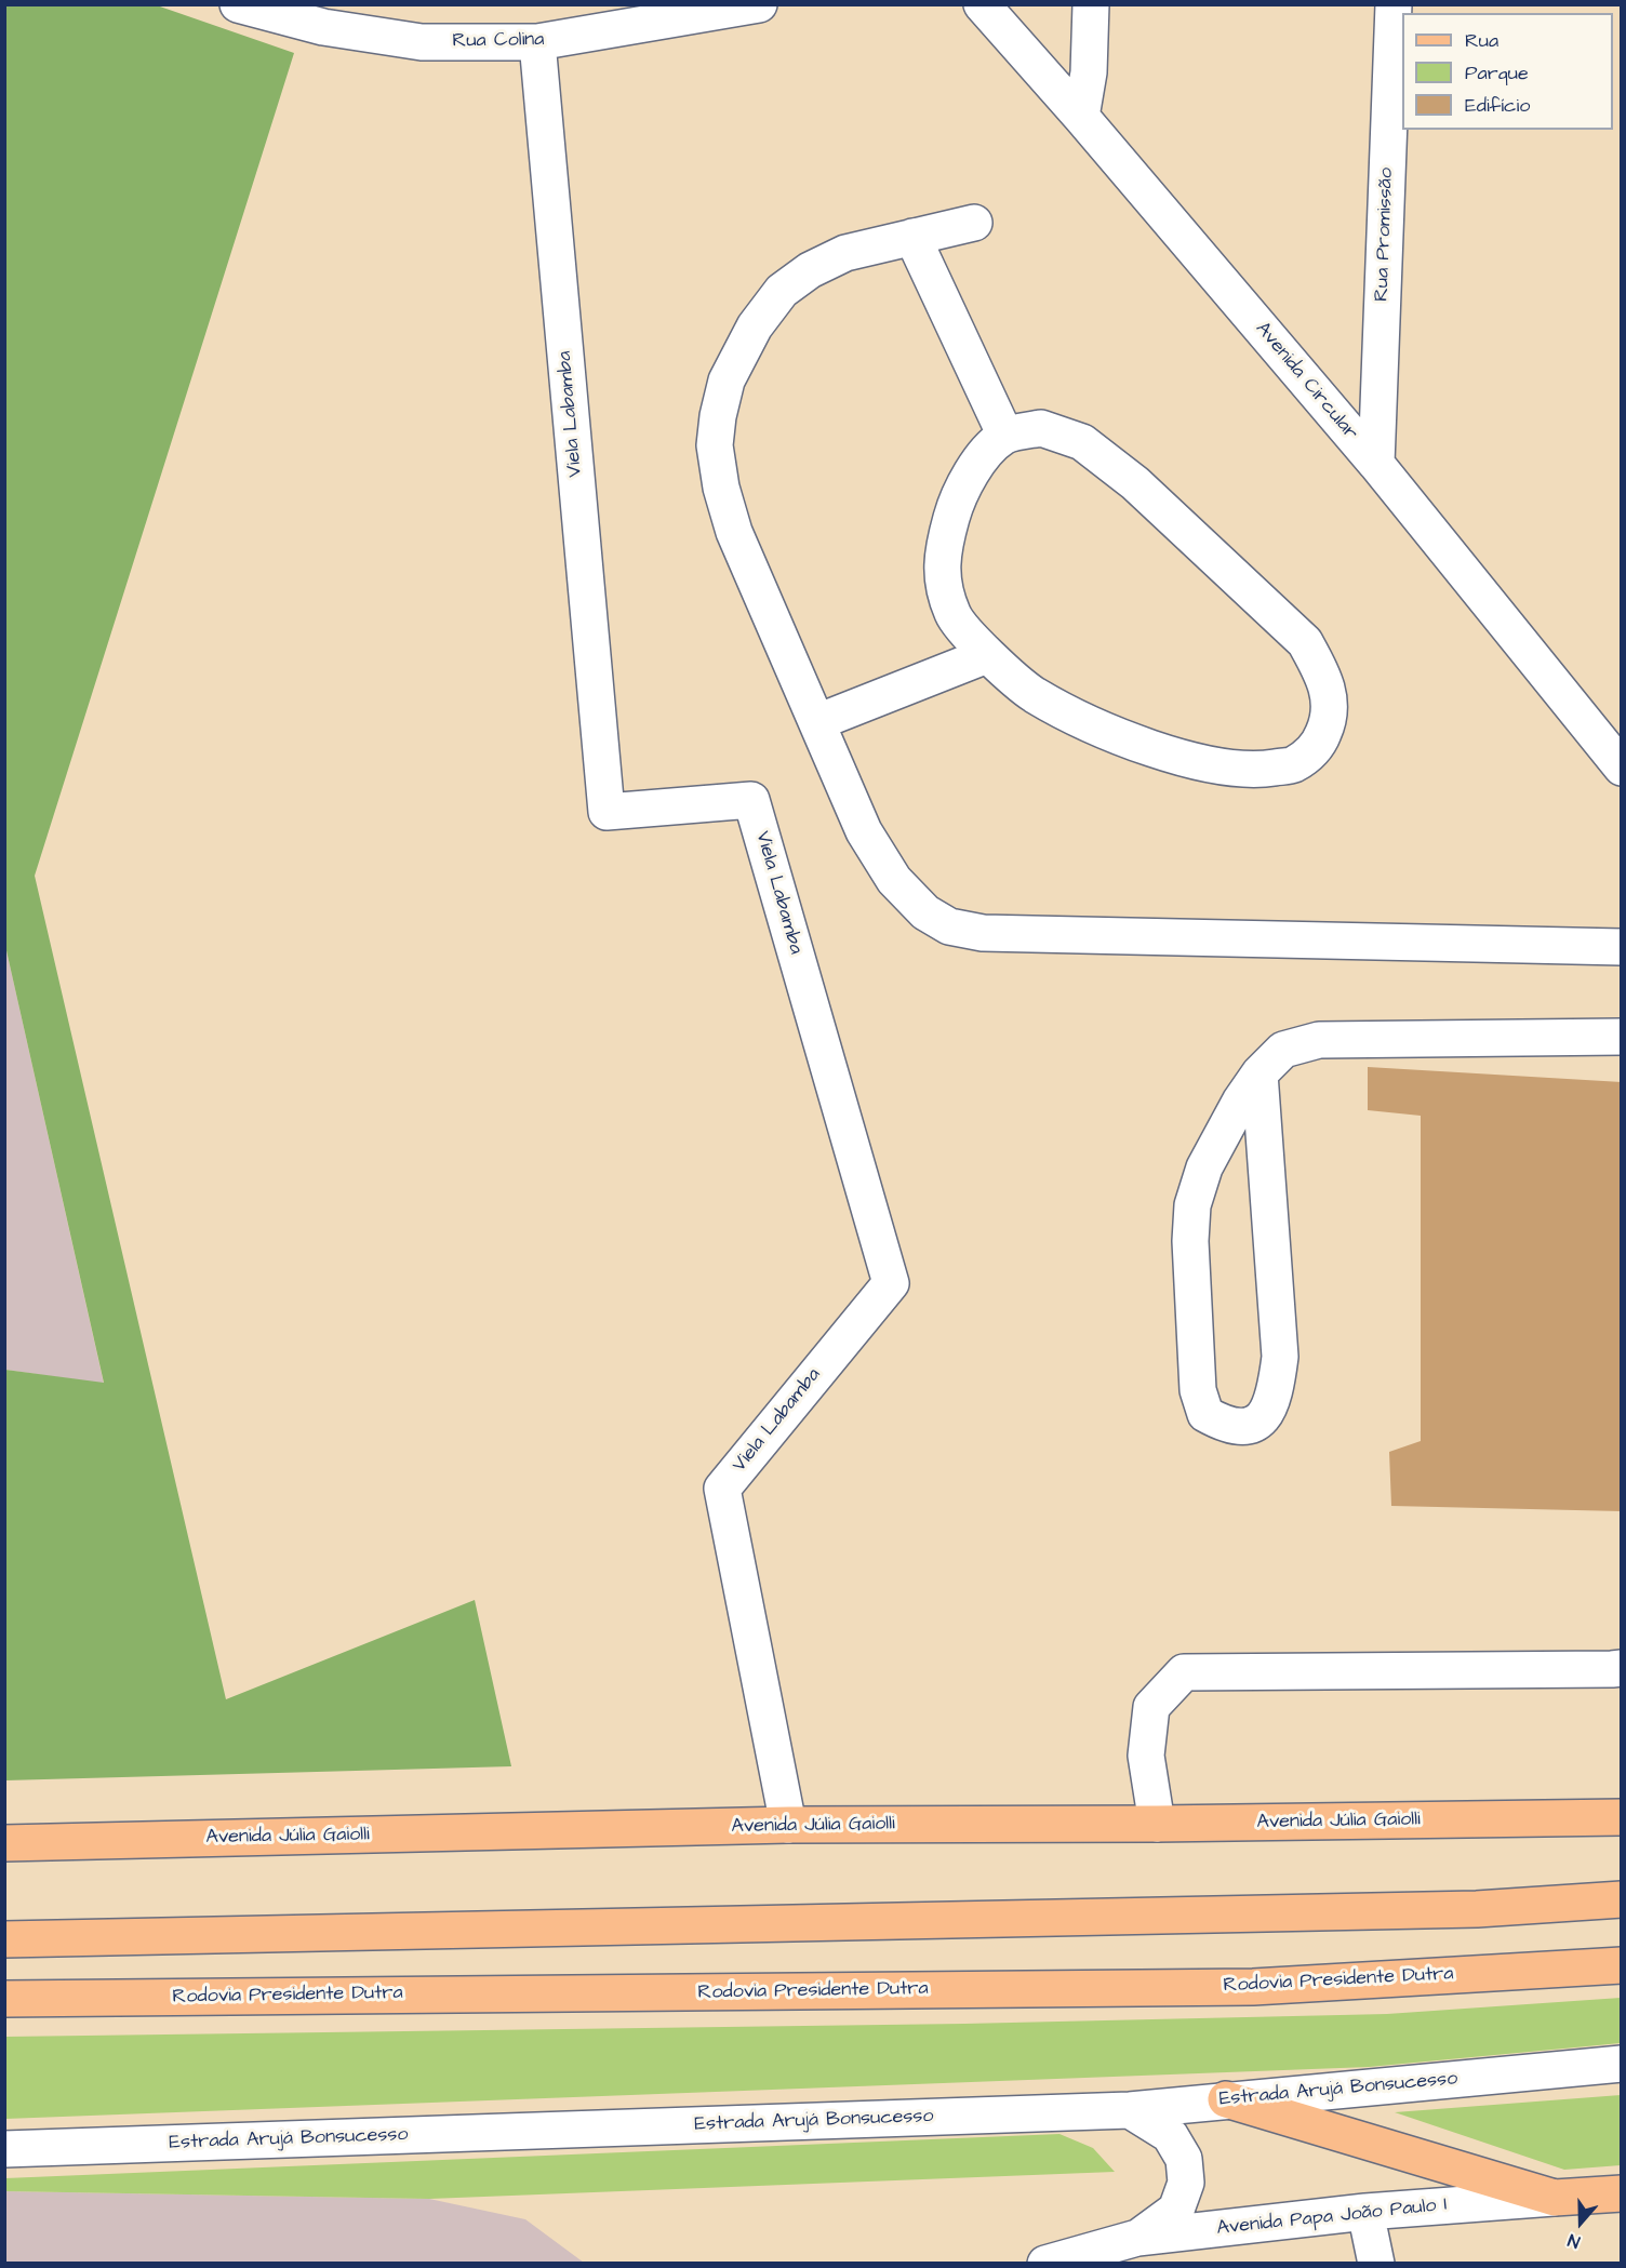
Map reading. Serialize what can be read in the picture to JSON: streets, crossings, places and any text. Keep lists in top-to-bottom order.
{
  "streets": {
    "main road": ["Avenida Júlia Gaiolli", "Rodovia Presidente Dutra", "Avenida Papa João Paulo I"],
    "street": [
      "Rua Colina",
      "Rua Promissão",
      "Avenida Circular",
      "Viela Labamba",
      "Estrada Arujá Bonsucesso"
    ]
  },
  "crossings": [
    ["Rua Colina", "Viela Labamba"],
    ["Rua Promissão", "Avenida Circular"],
    ["Viela Labamba", "Avenida Júlia Gaiolli"]
  ],
  "legend": ["Rua", "Parque", "Edifício"],
  "north": "bottom"
}
